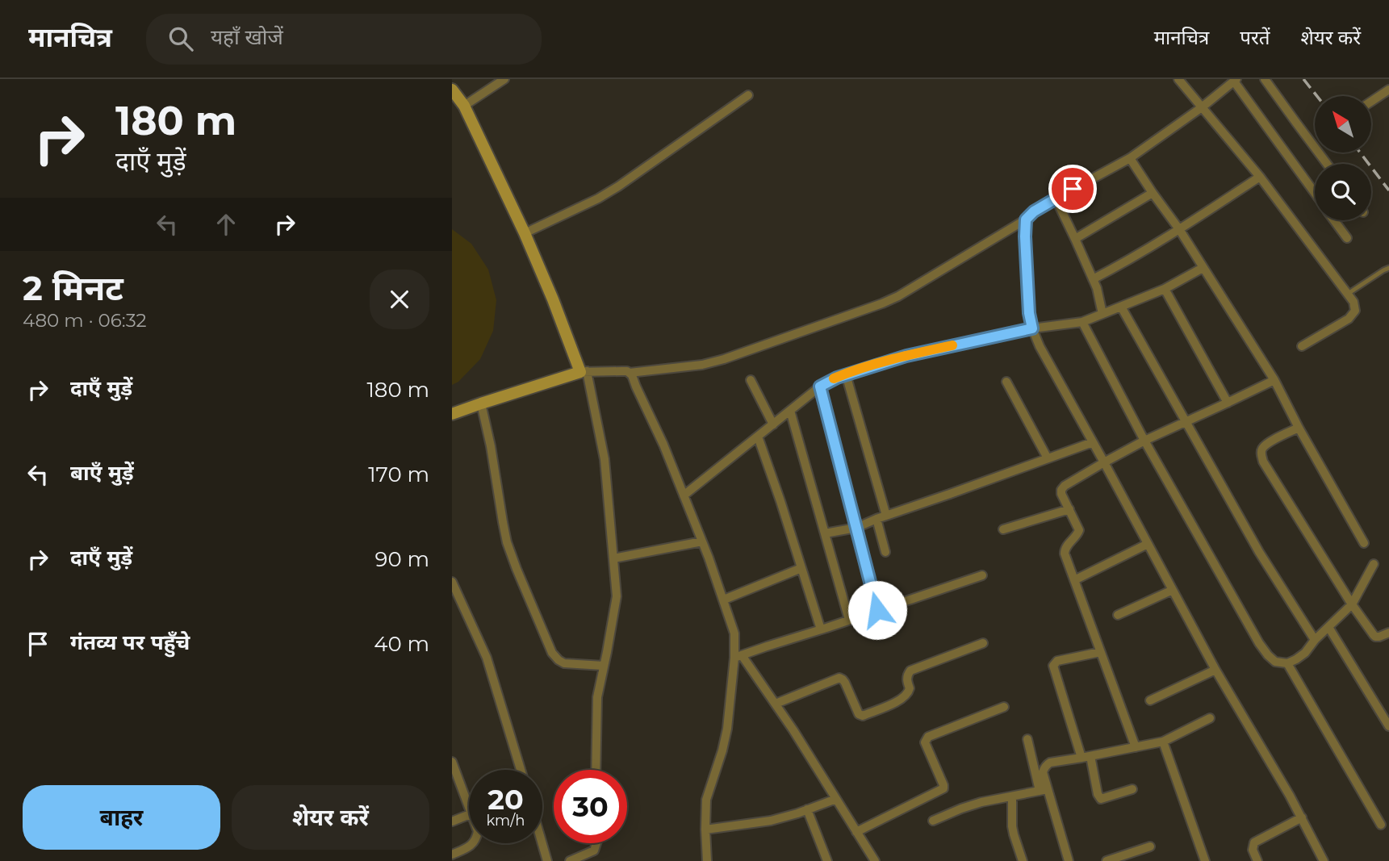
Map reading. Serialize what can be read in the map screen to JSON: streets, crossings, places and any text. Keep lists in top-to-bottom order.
{
  "north": "top left",
  "page": {
    "header": "मानचित्र",
    "search": "यहाँ खोजें",
    "nav": ["मानचित्र", "परतें", "शेयर करें"],
    "turn": ["180 m", "दाएँ मुड़ें"],
    "heading": ["2 मिनट", "480 m · 06:32"],
    "list": [
      {
        "name": "दाएँ मुड़ें",
        "value": "180 m"
      },
      {
        "name": "बाएँ मुड़ें",
        "value": "170 m"
      },
      {
        "name": "दाएँ मुड़ें",
        "value": "90 m"
      },
      {
        "name": "गंतव्य पर पहुँचे",
        "value": "40 m"
      }
    ],
    "speed": "20 km/h",
    "limit": "30",
    "buttons": ["बाहर", "शेयर करें"]
  }
}
